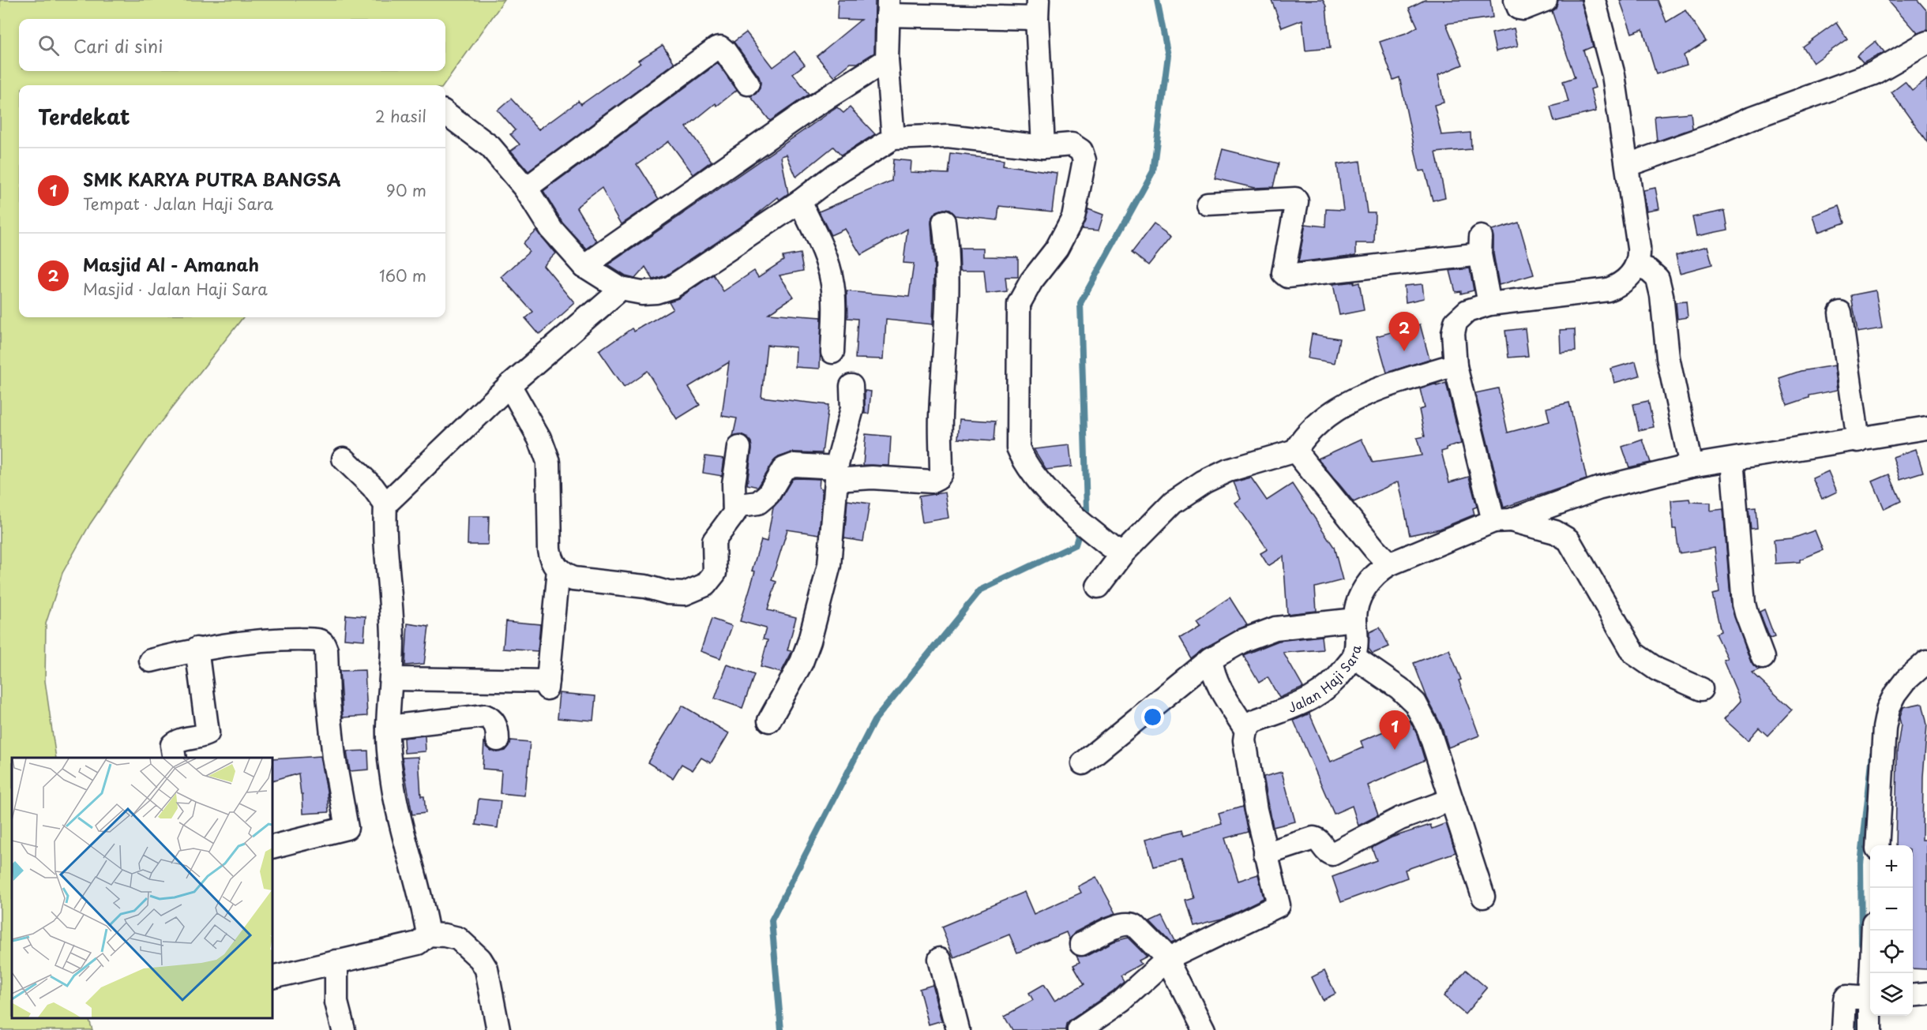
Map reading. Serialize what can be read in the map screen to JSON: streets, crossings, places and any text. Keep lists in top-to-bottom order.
{
  "streets": {
    "street": ["Jalan Haji Sara"]
  },
  "page": {
    "search": "Cari di sini",
    "heading": ["Terdekat", "2 hasil"],
    "list": [
      {
        "mark": "1",
        "name": "SMK KARYA PUTRA BANGSA",
        "note": "Tempat · Jalan Haji Sara",
        "value": "90 m"
      },
      {
        "mark": "2",
        "name": "Masjid Al - Amanah",
        "note": "Masjid · Jalan Haji Sara",
        "value": "160 m"
      }
    ],
    "pins": ["2", "1"],
    "map_buttons": ["+", "−"]
  }
}
